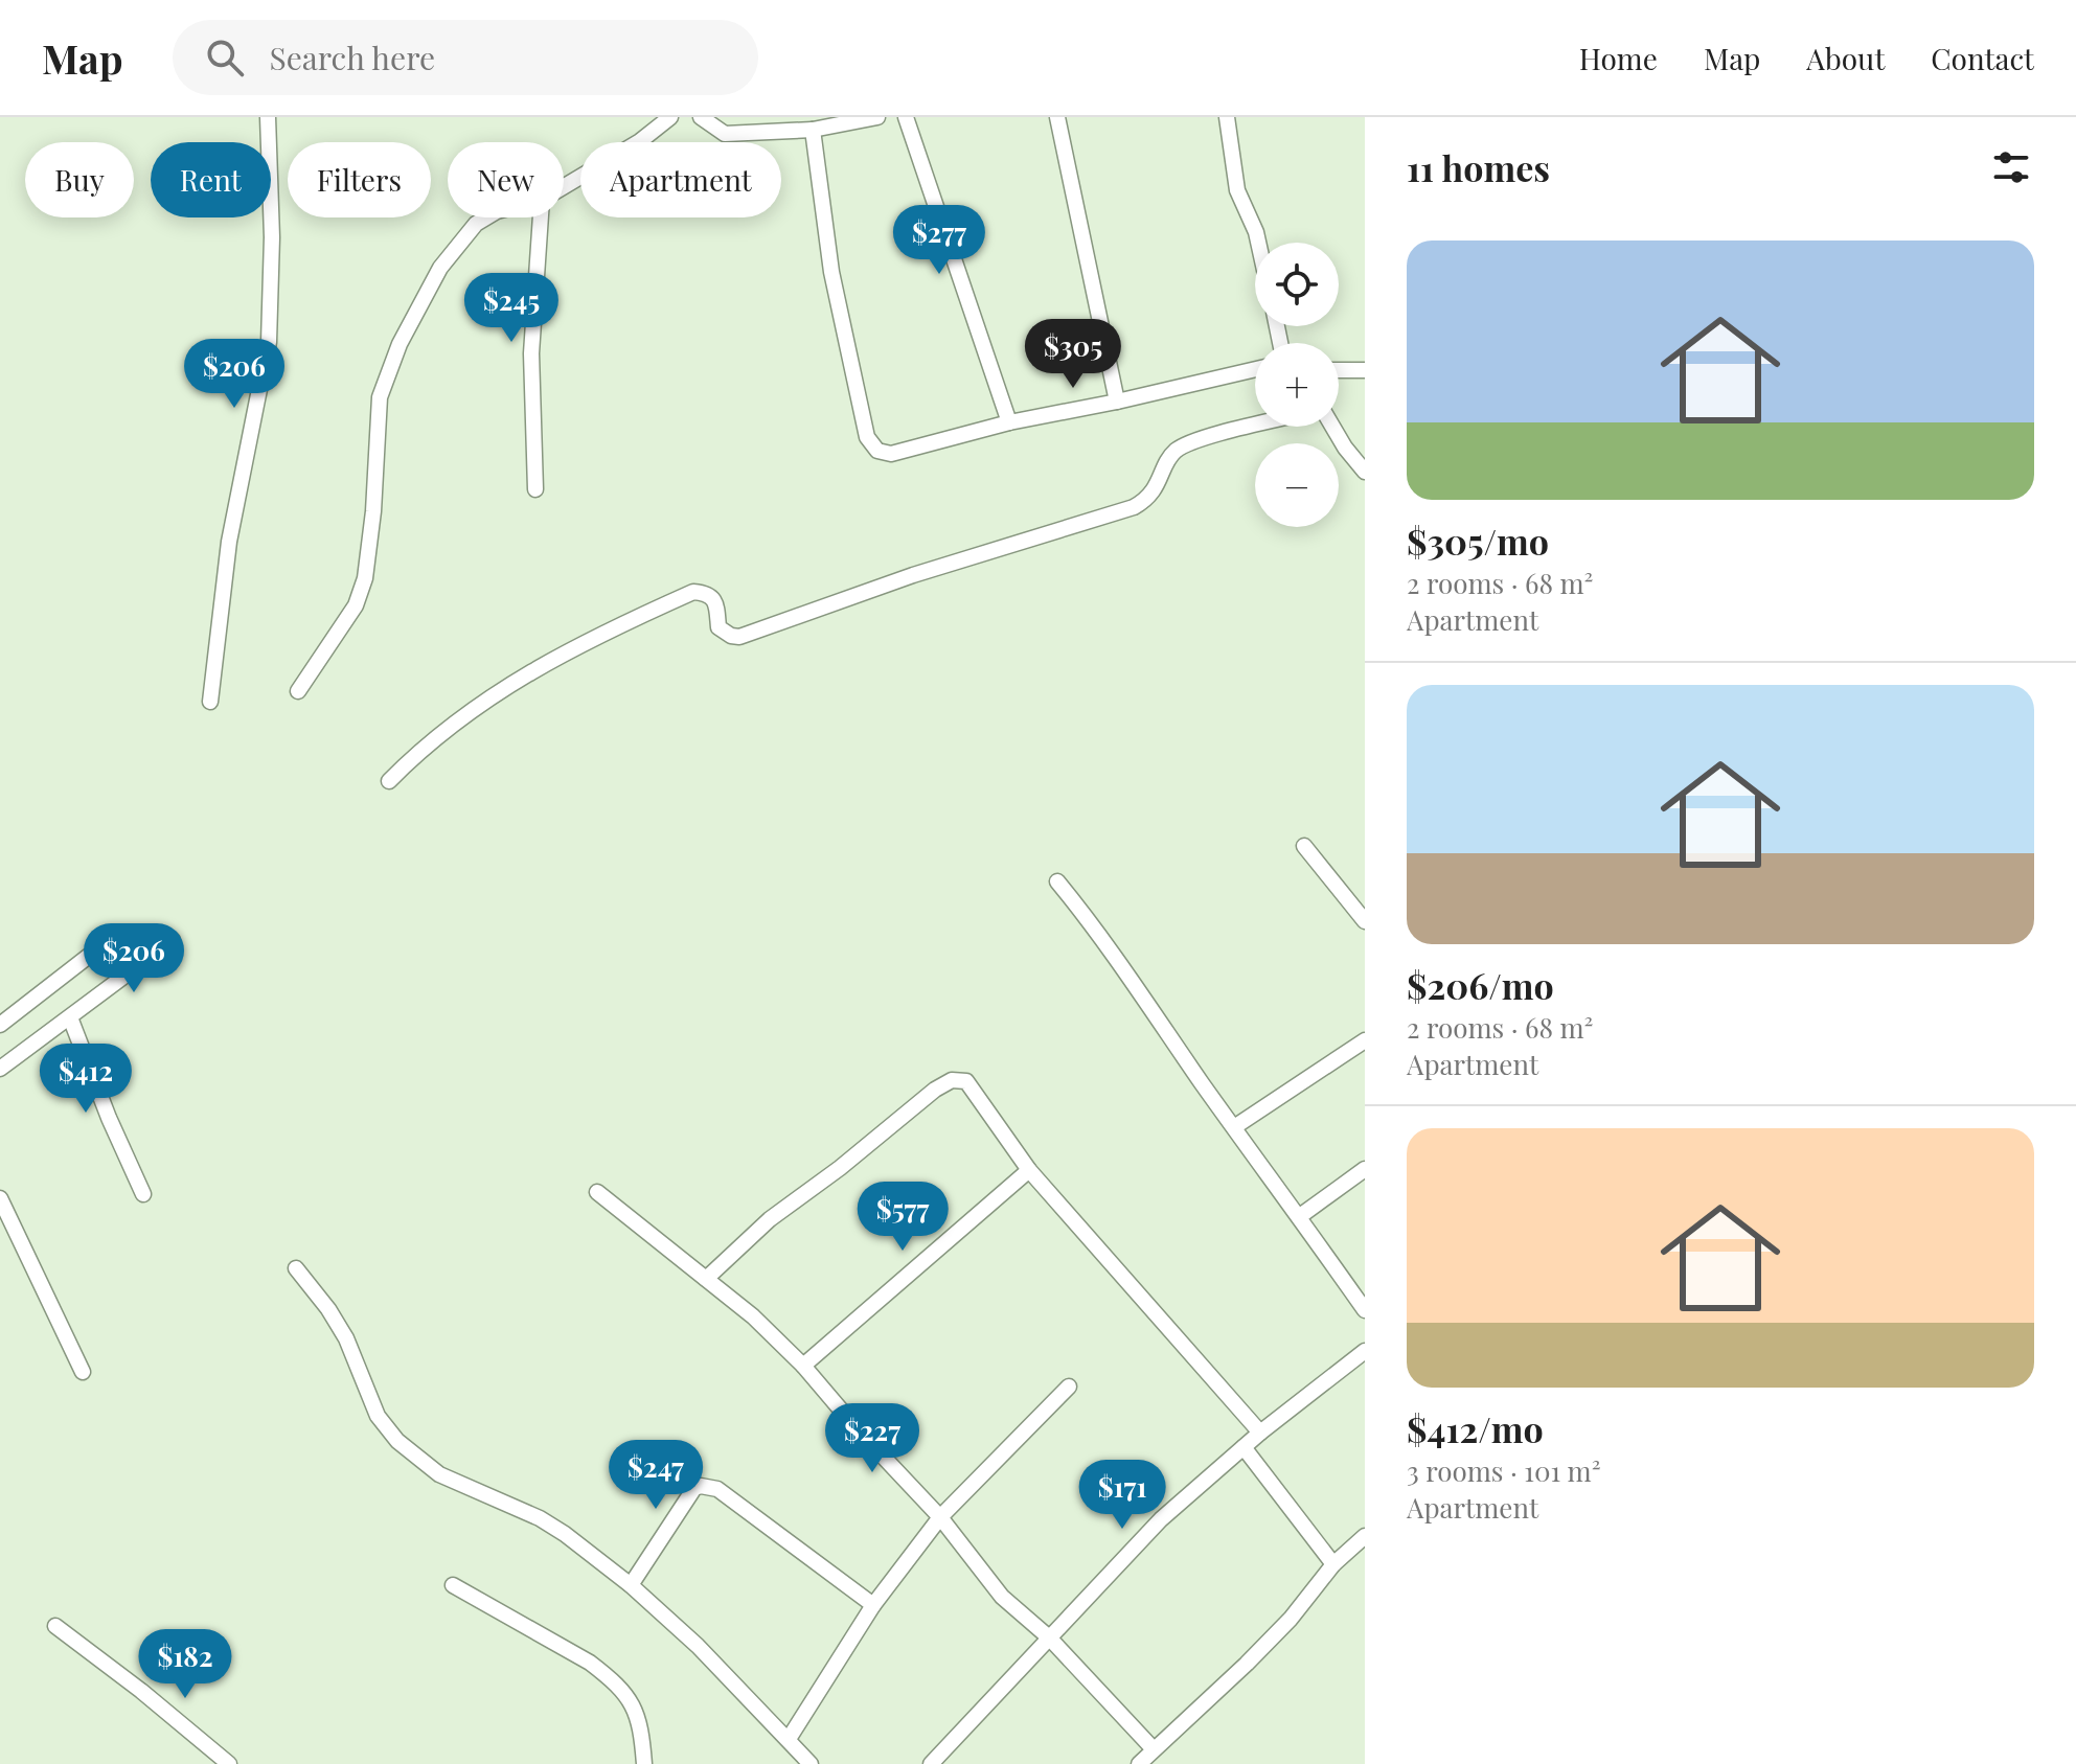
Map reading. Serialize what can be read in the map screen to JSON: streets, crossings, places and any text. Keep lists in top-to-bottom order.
{
  "page": {
    "header": "Map",
    "search": "Search here",
    "nav": [
      "Home",
      "Map",
      "About",
      "Contact"
    ],
    "heading": "11 homes",
    "chip": [
      "Buy",
      "Rent",
      "Filters",
      "New",
      "Apartment"
    ],
    "price": [
      "$277",
      "$245",
      "$305",
      "$206",
      "$206",
      "$412",
      "$577",
      "$227",
      "$247",
      "$171",
      "$182"
    ],
    "list": [
      {
        "name": "$305/mo",
        "note": "2 rooms · 68 m² · Apartment"
      },
      {
        "name": "$206/mo",
        "note": "2 rooms · 68 m² · Apartment"
      },
      {
        "name": "$412/mo",
        "note": "3 rooms · 101 m² · Apartment"
      }
    ],
    "map_buttons": ["+", "−"]
  }
}
